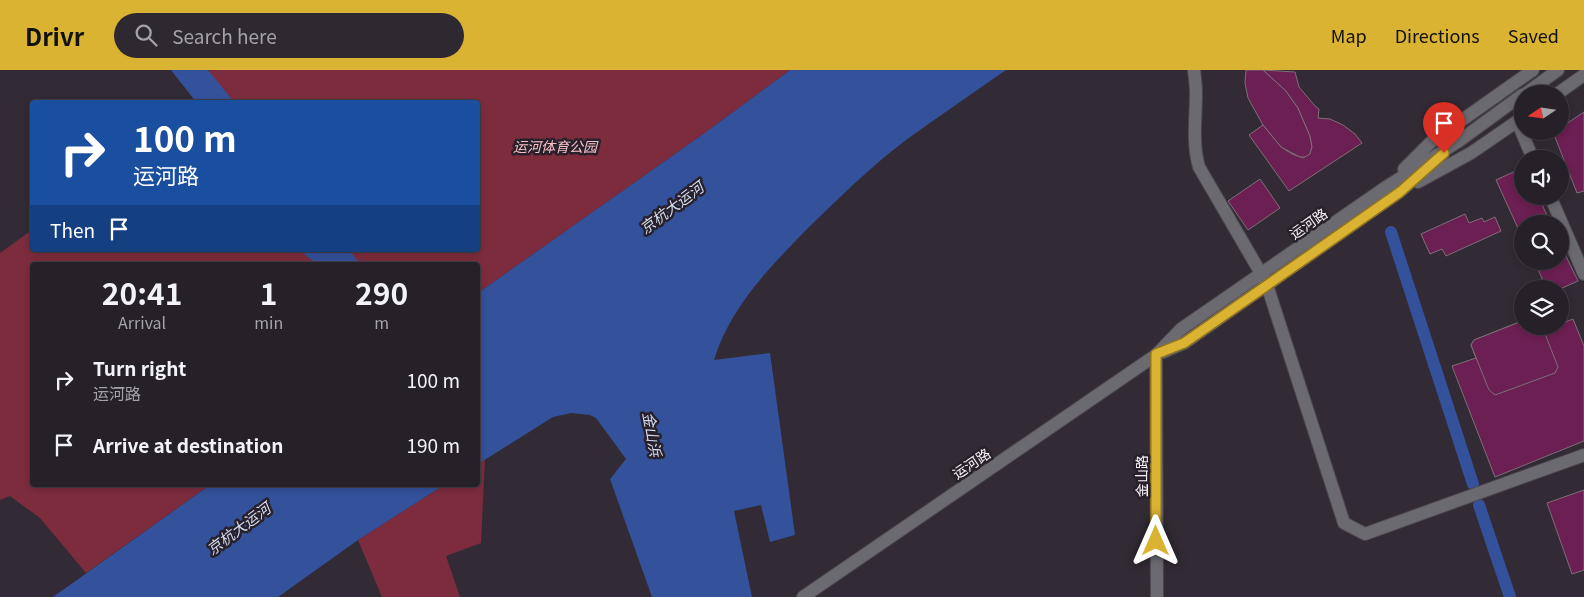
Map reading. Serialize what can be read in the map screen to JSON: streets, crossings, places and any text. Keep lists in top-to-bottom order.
{
  "streets": {
    "street": ["运河路", "金山路"]
  },
  "crossings": [
    ["运河路", "金山路"]
  ],
  "water": ["京杭大运河", "金山浜"],
  "parks": ["运河体育公园"],
  "north": "left",
  "page": {
    "header": "Drivr",
    "search": "Search here",
    "nav": ["Map", "Directions", "Saved"],
    "turn": ["100 m", "运河路"],
    "then": "Then",
    "eta": [
      "20:41",
      "Arrival",
      "1",
      "min",
      "290",
      "m"
    ],
    "list": [
      {
        "name": "Turn right",
        "note": "运河路",
        "value": "100 m"
      },
      {
        "name": "Arrive at destination",
        "value": "190 m"
      }
    ]
  }
}
